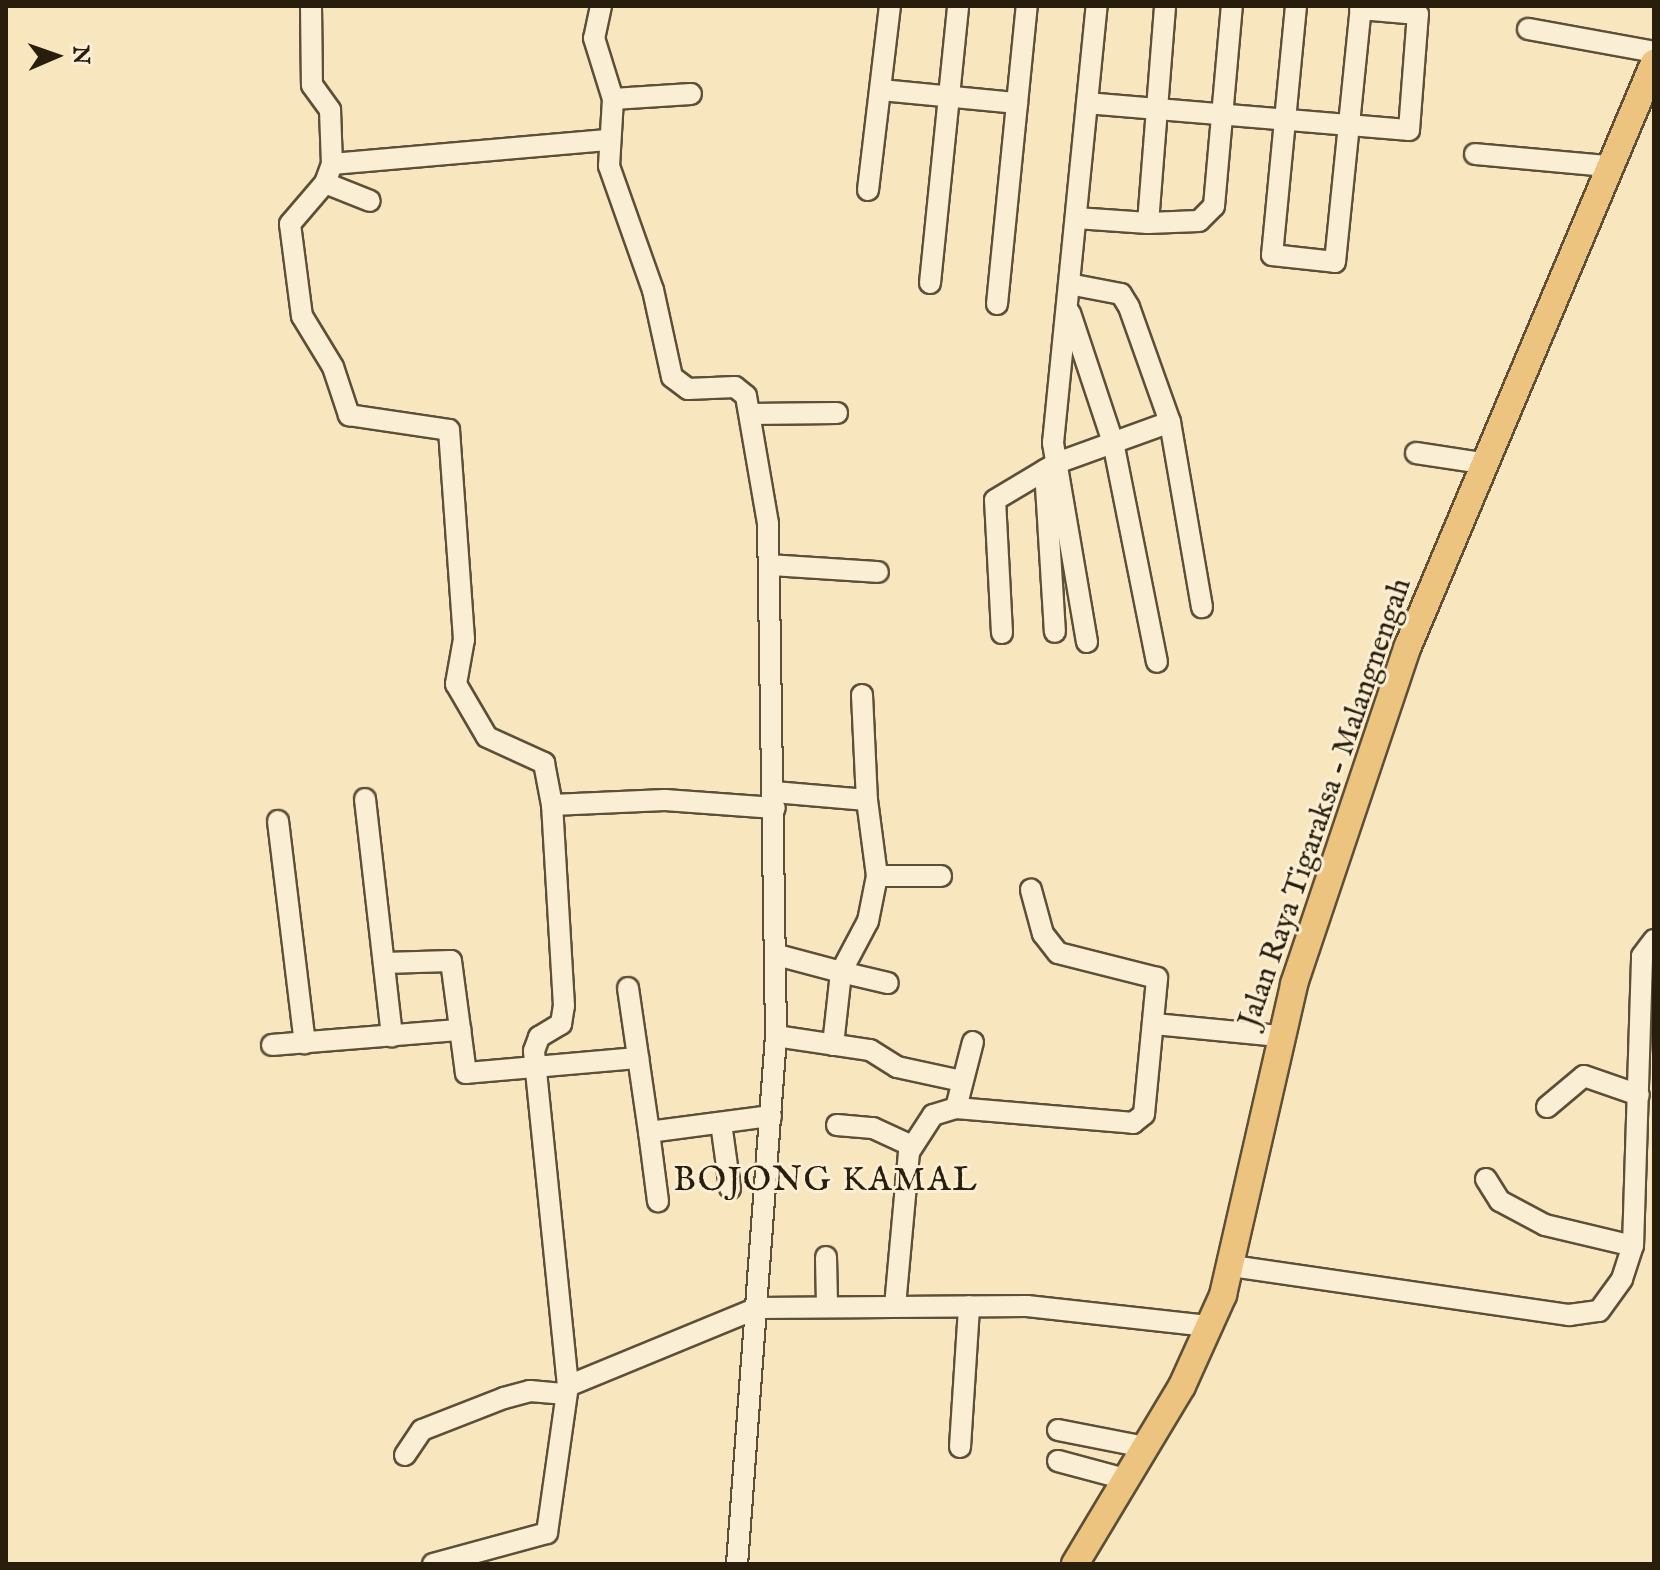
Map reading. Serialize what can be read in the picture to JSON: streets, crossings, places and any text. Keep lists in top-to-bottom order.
{
  "streets": {
    "main road": ["Jalan Raya Tigaraksa - Malangnengah"]
  },
  "districts": ["BOJONG KAMAL"],
  "north": "right"
}
